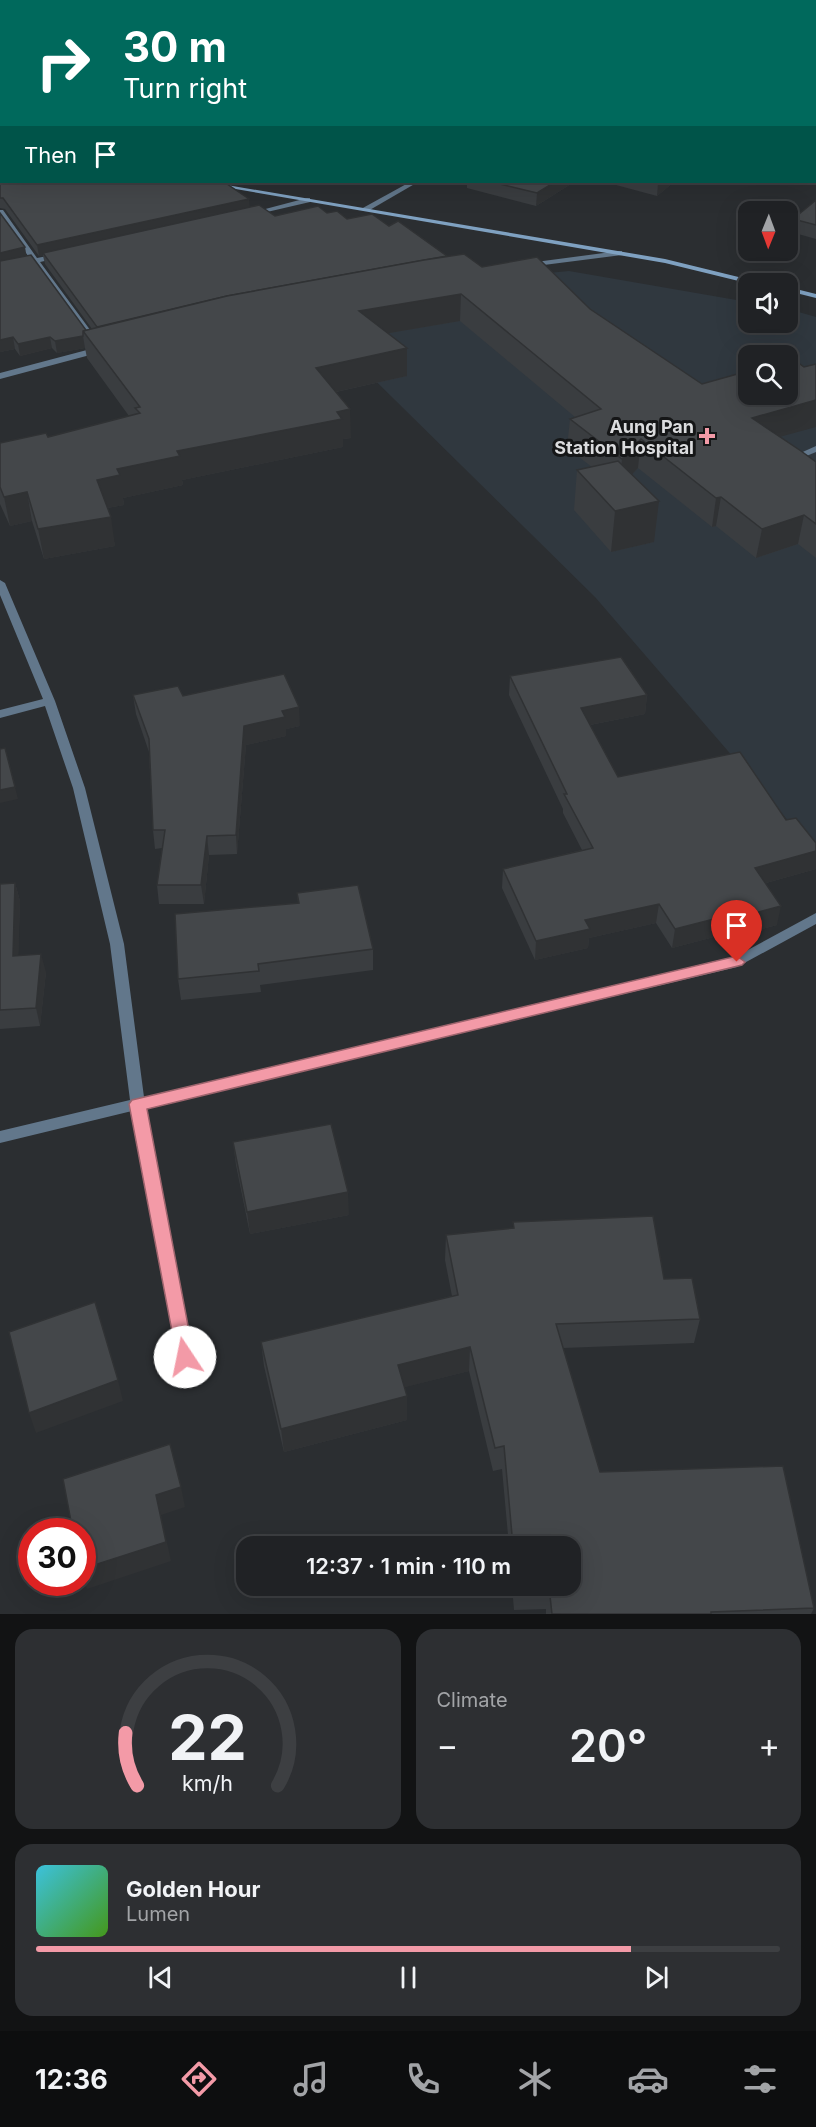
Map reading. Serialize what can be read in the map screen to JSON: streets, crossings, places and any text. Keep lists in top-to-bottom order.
{
  "places": {
    "health": ["Aung Pan Station Hospital"]
  },
  "north": "bottom",
  "page": {
    "turn": ["30 m", "Turn right"],
    "then": "Then",
    "limit": "30",
    "trip": "12:37 · 1 min · 110 m",
    "tile": "Climate",
    "heat": ["−", "20°", "+"],
    "song": ["Golden Hour", "Lumen"],
    "tabs": "12:36",
    "gauge": ["22", "km/h"]
  }
}
